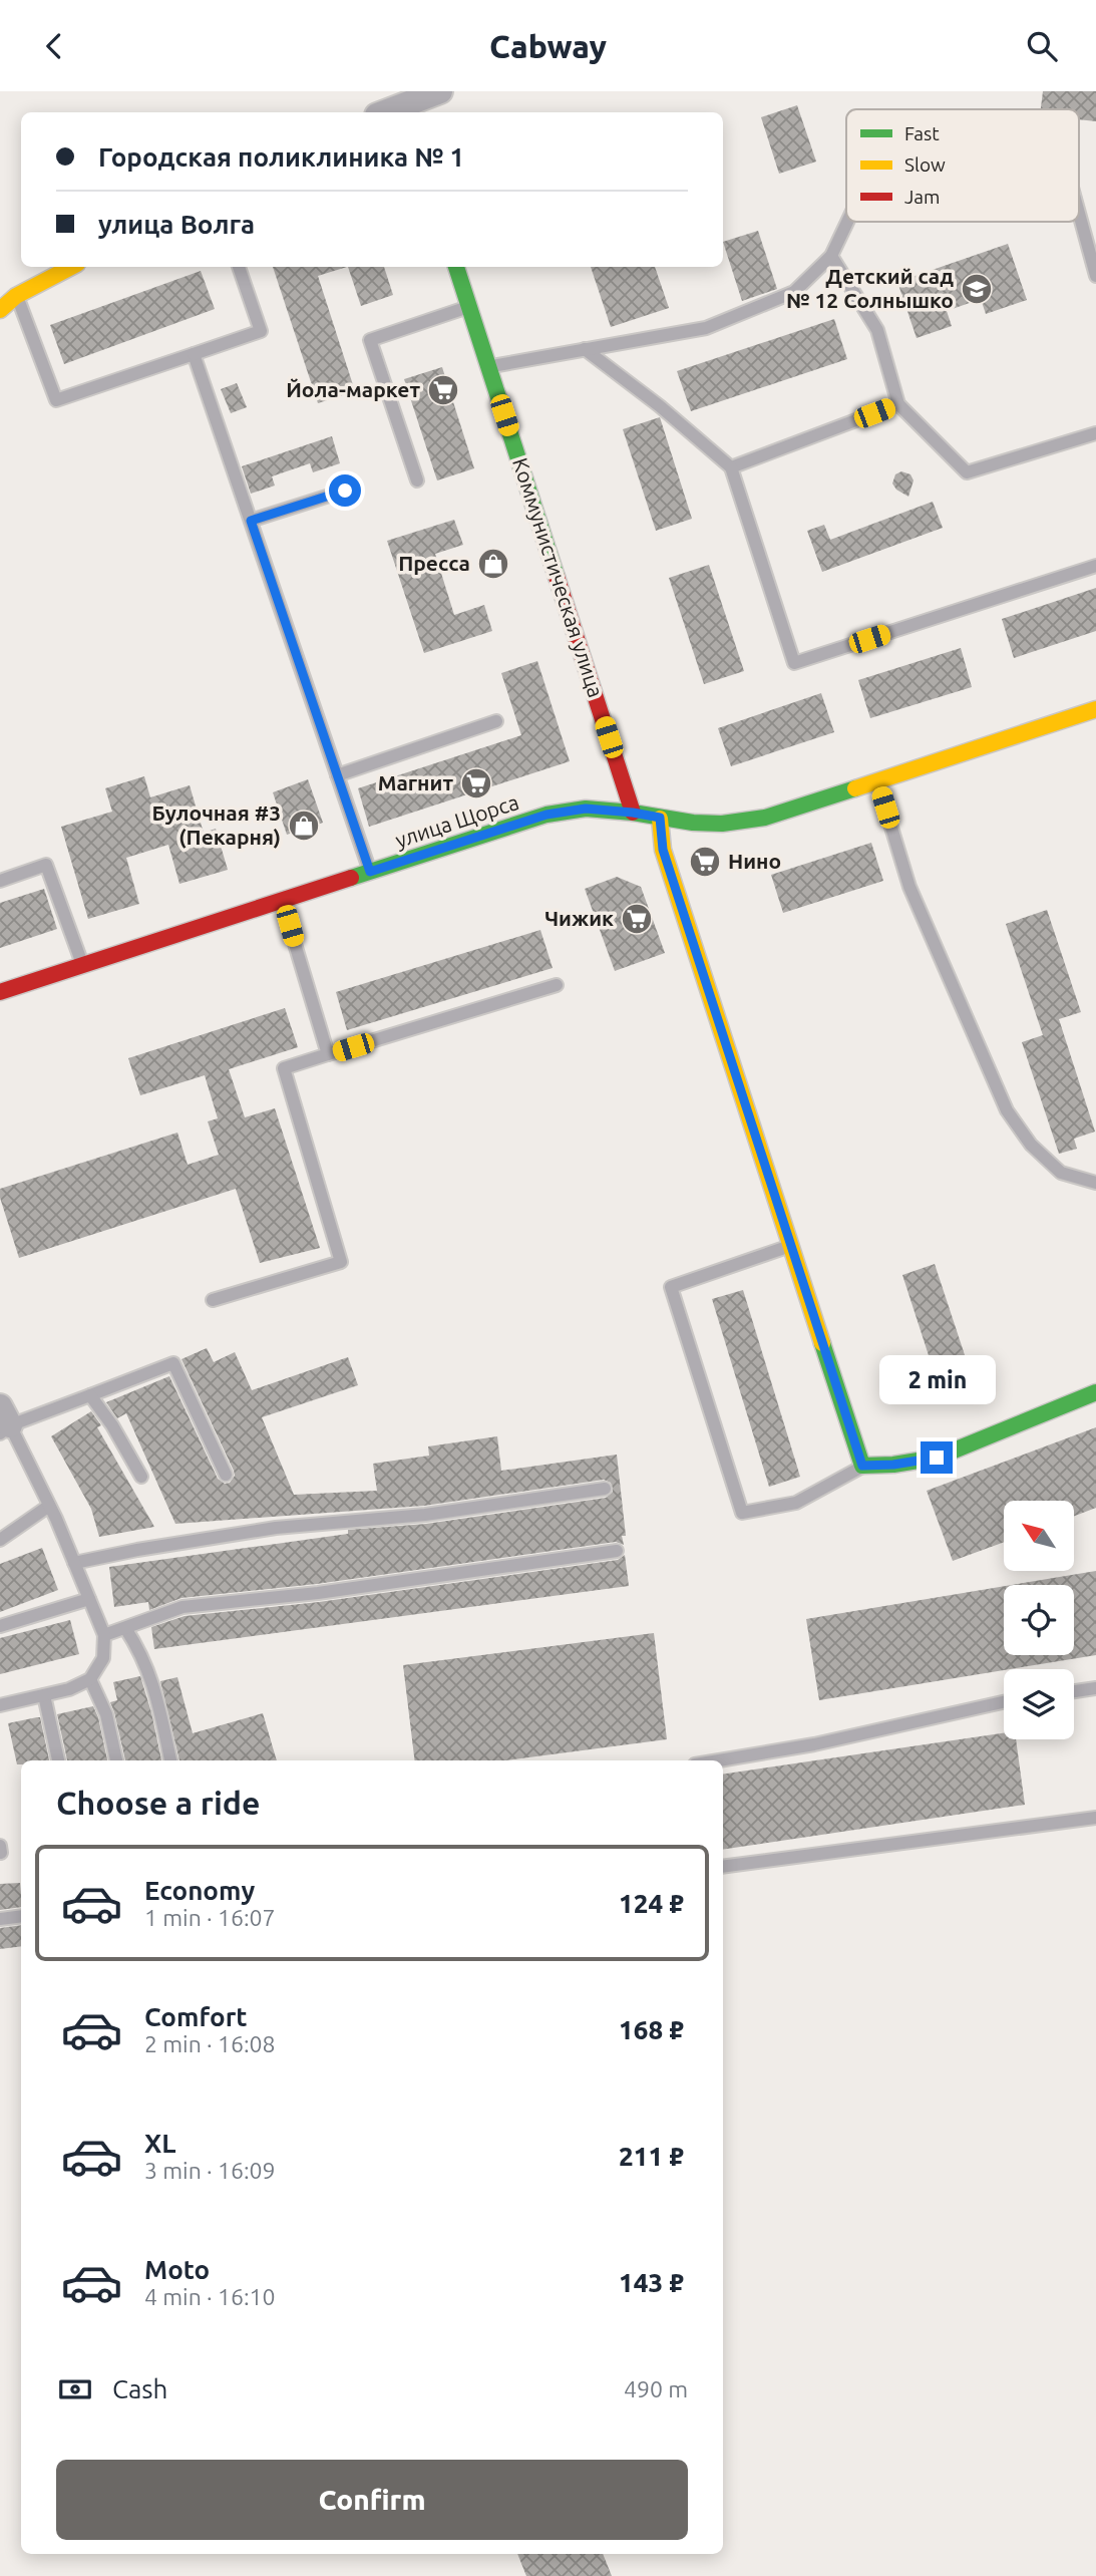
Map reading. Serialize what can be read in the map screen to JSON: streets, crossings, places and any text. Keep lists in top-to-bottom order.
{
  "streets": {
    "street": ["Коммунистическая улица", "улица Щорса"]
  },
  "crossings": [
    ["Коммунистическая улица", "улица Щорса"]
  ],
  "places": {
    "school or university": ["Детский сад № 12 Солнышко"],
    "supermarket": [
      "Йола-маркет",
      "Магнит",
      "Нино",
      "Чижик"
    ],
    "shop": ["Пресса", "Булочная #3 (Пекарня)"]
  },
  "legend": ["Fast", "Slow", "Jam"],
  "north": "top left",
  "page": {
    "header": "Cabway",
    "banner": ["Городская поликлиника № 1", "улица Волга"],
    "bubble": "2 min",
    "heading": "Choose a ride",
    "list": [
      {
        "name": "Economy",
        "note": "1 min · 16:07",
        "value": "124 ₽"
      },
      {
        "name": "Comfort",
        "note": "2 min · 16:08",
        "value": "168 ₽"
      },
      {
        "name": "XL",
        "note": "3 min · 16:09",
        "value": "211 ₽"
      },
      {
        "name": "Moto",
        "note": "4 min · 16:10",
        "value": "143 ₽"
      }
    ],
    "pay": ["Cash", "490 m"],
    "buttons": "Confirm"
  }
}
